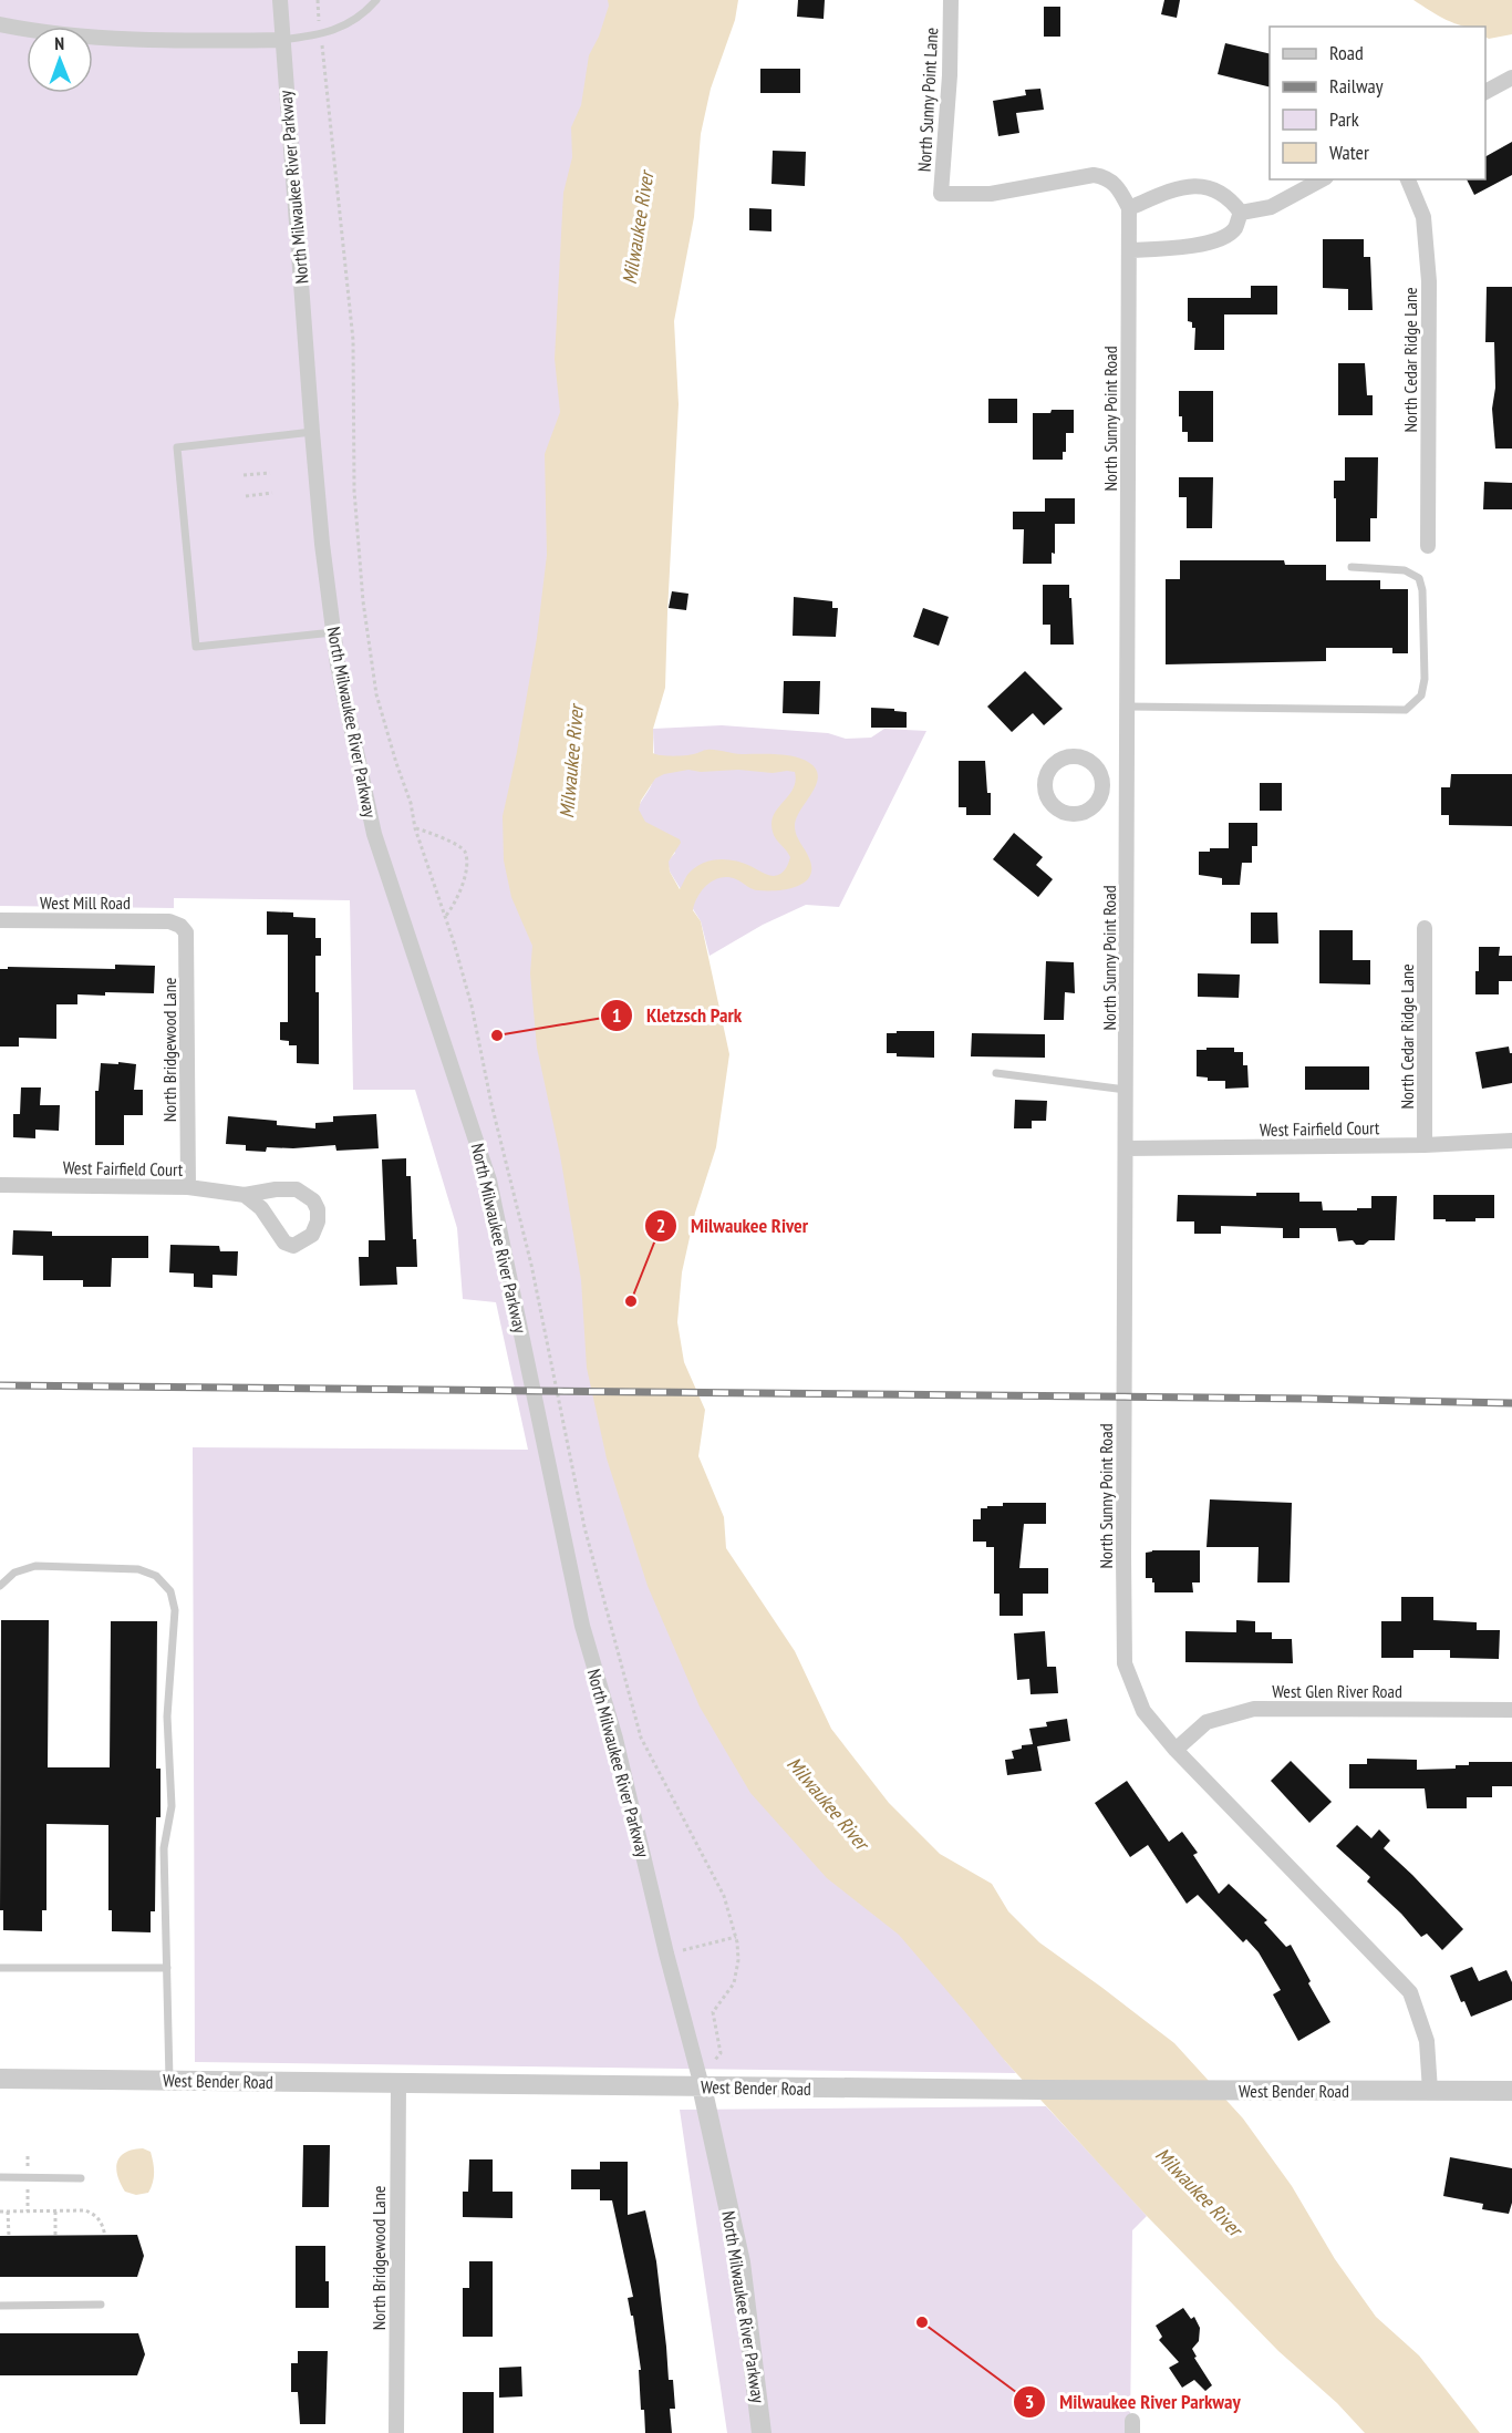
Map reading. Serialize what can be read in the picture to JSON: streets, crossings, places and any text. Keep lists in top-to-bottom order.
{
  "streets": {
    "street": [
      "North Sunny Point Lane",
      "North Milwaukee River Parkway",
      "North Cedar Ridge Lane",
      "North Sunny Point Road",
      "West Mill Road",
      "North Bridgewood Lane",
      "West Fairfield Court",
      "West Glen River Road",
      "West Bender Road"
    ]
  },
  "crossings": [
    ["North Sunny Point Lane", "North Sunny Point Road"],
    ["North Milwaukee River Parkway", "West Bender Road"],
    ["North Cedar Ridge Lane", "West Fairfield Court"],
    ["North Sunny Point Road", "West Fairfield Court"],
    ["North Sunny Point Road", "West Glen River Road"],
    ["North Sunny Point Road", "West Bender Road"],
    ["West Mill Road", "North Bridgewood Lane"],
    ["North Bridgewood Lane", "West Fairfield Court"],
    ["North Bridgewood Lane", "West Bender Road"]
  ],
  "water": ["Milwaukee River"],
  "places": ["Kletzsch Park", "Milwaukee River", "Milwaukee River Parkway"],
  "legend": [
    "Road",
    "Railway",
    "Park",
    "Water"
  ],
  "north": "top"
}
